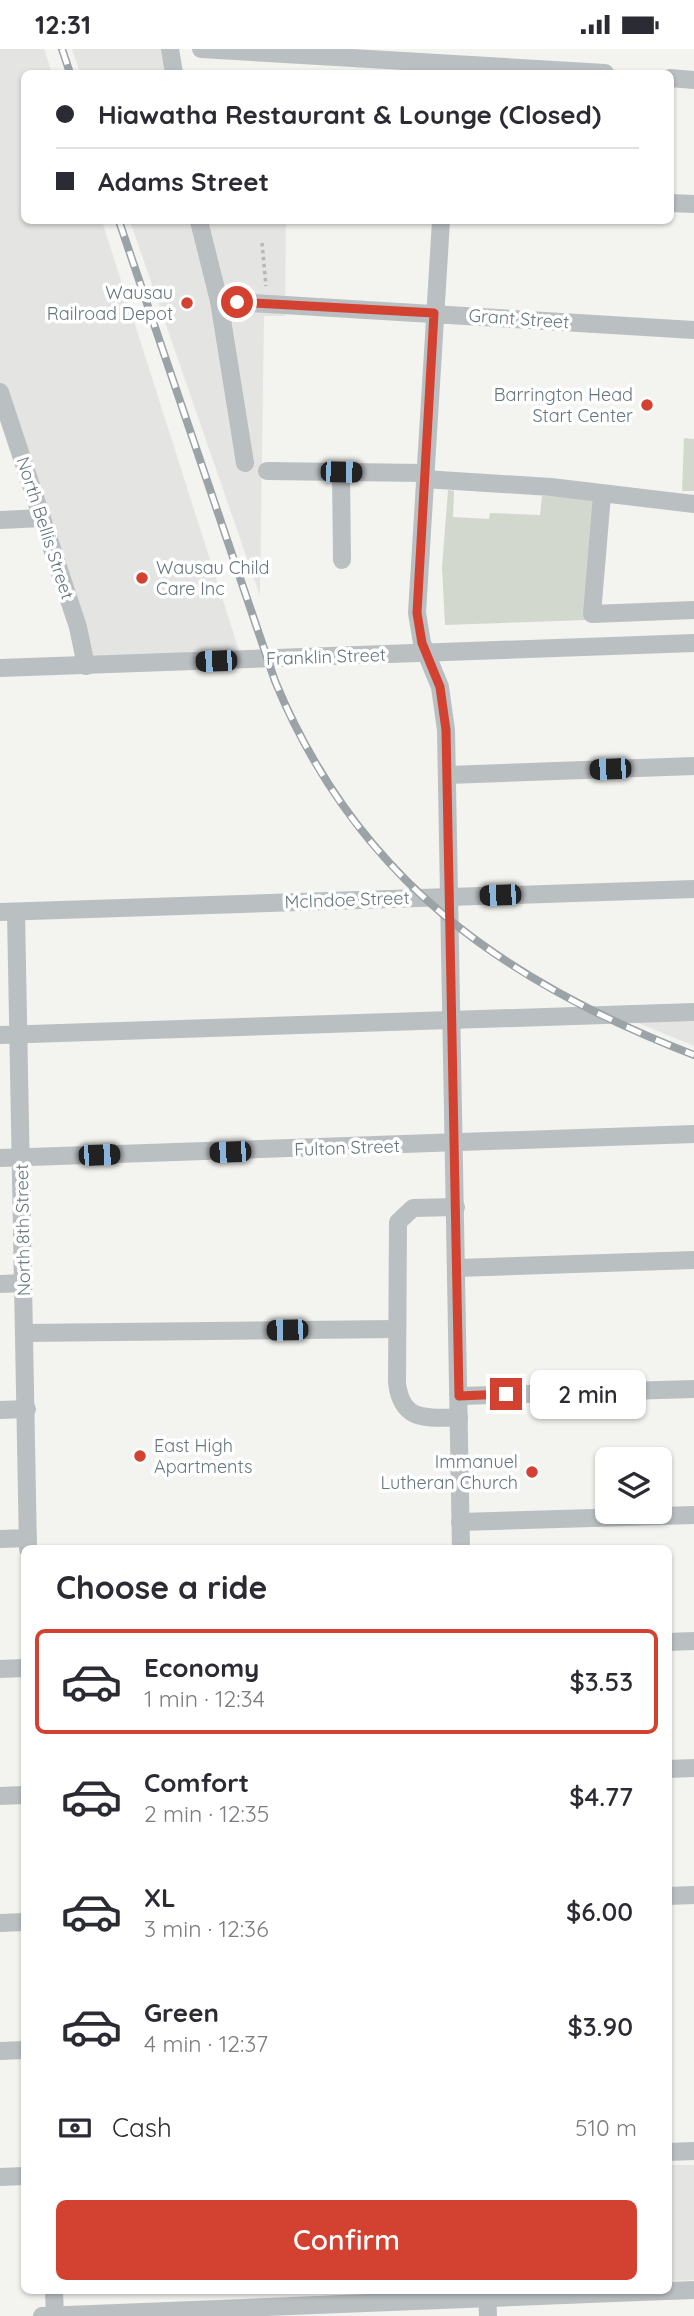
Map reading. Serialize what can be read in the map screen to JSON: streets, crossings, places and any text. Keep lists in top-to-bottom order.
{
  "streets": {
    "street": [
      "Grant Street",
      "North Bellis Street",
      "Franklin Street",
      "McIndoe Street",
      "Fulton Street",
      "North 8th Street"
    ]
  },
  "crossings": [
    ["North Bellis Street", "Franklin Street"],
    ["McIndoe Street", "North 8th Street"],
    ["Fulton Street", "North 8th Street"]
  ],
  "places": [
    "Wausau Railroad Depot",
    "Barrington Head Start Center",
    "Wausau Child Care Inc",
    "East High Apartments",
    "Immanuel Lutheran Church"
  ],
  "page": {
    "status": "12:31",
    "banner": ["Hiawatha Restaurant & Lounge (Closed)", "Adams Street"],
    "bubble": "2 min",
    "heading": "Choose a ride",
    "list": [
      {
        "name": "Economy",
        "note": "1 min · 12:34",
        "value": "$3.53"
      },
      {
        "name": "Comfort",
        "note": "2 min · 12:35",
        "value": "$4.77"
      },
      {
        "name": "XL",
        "note": "3 min · 12:36",
        "value": "$6.00"
      },
      {
        "name": "Green",
        "note": "4 min · 12:37",
        "value": "$3.90"
      }
    ],
    "pay": ["Cash", "510 m"],
    "buttons": "Confirm"
  }
}
